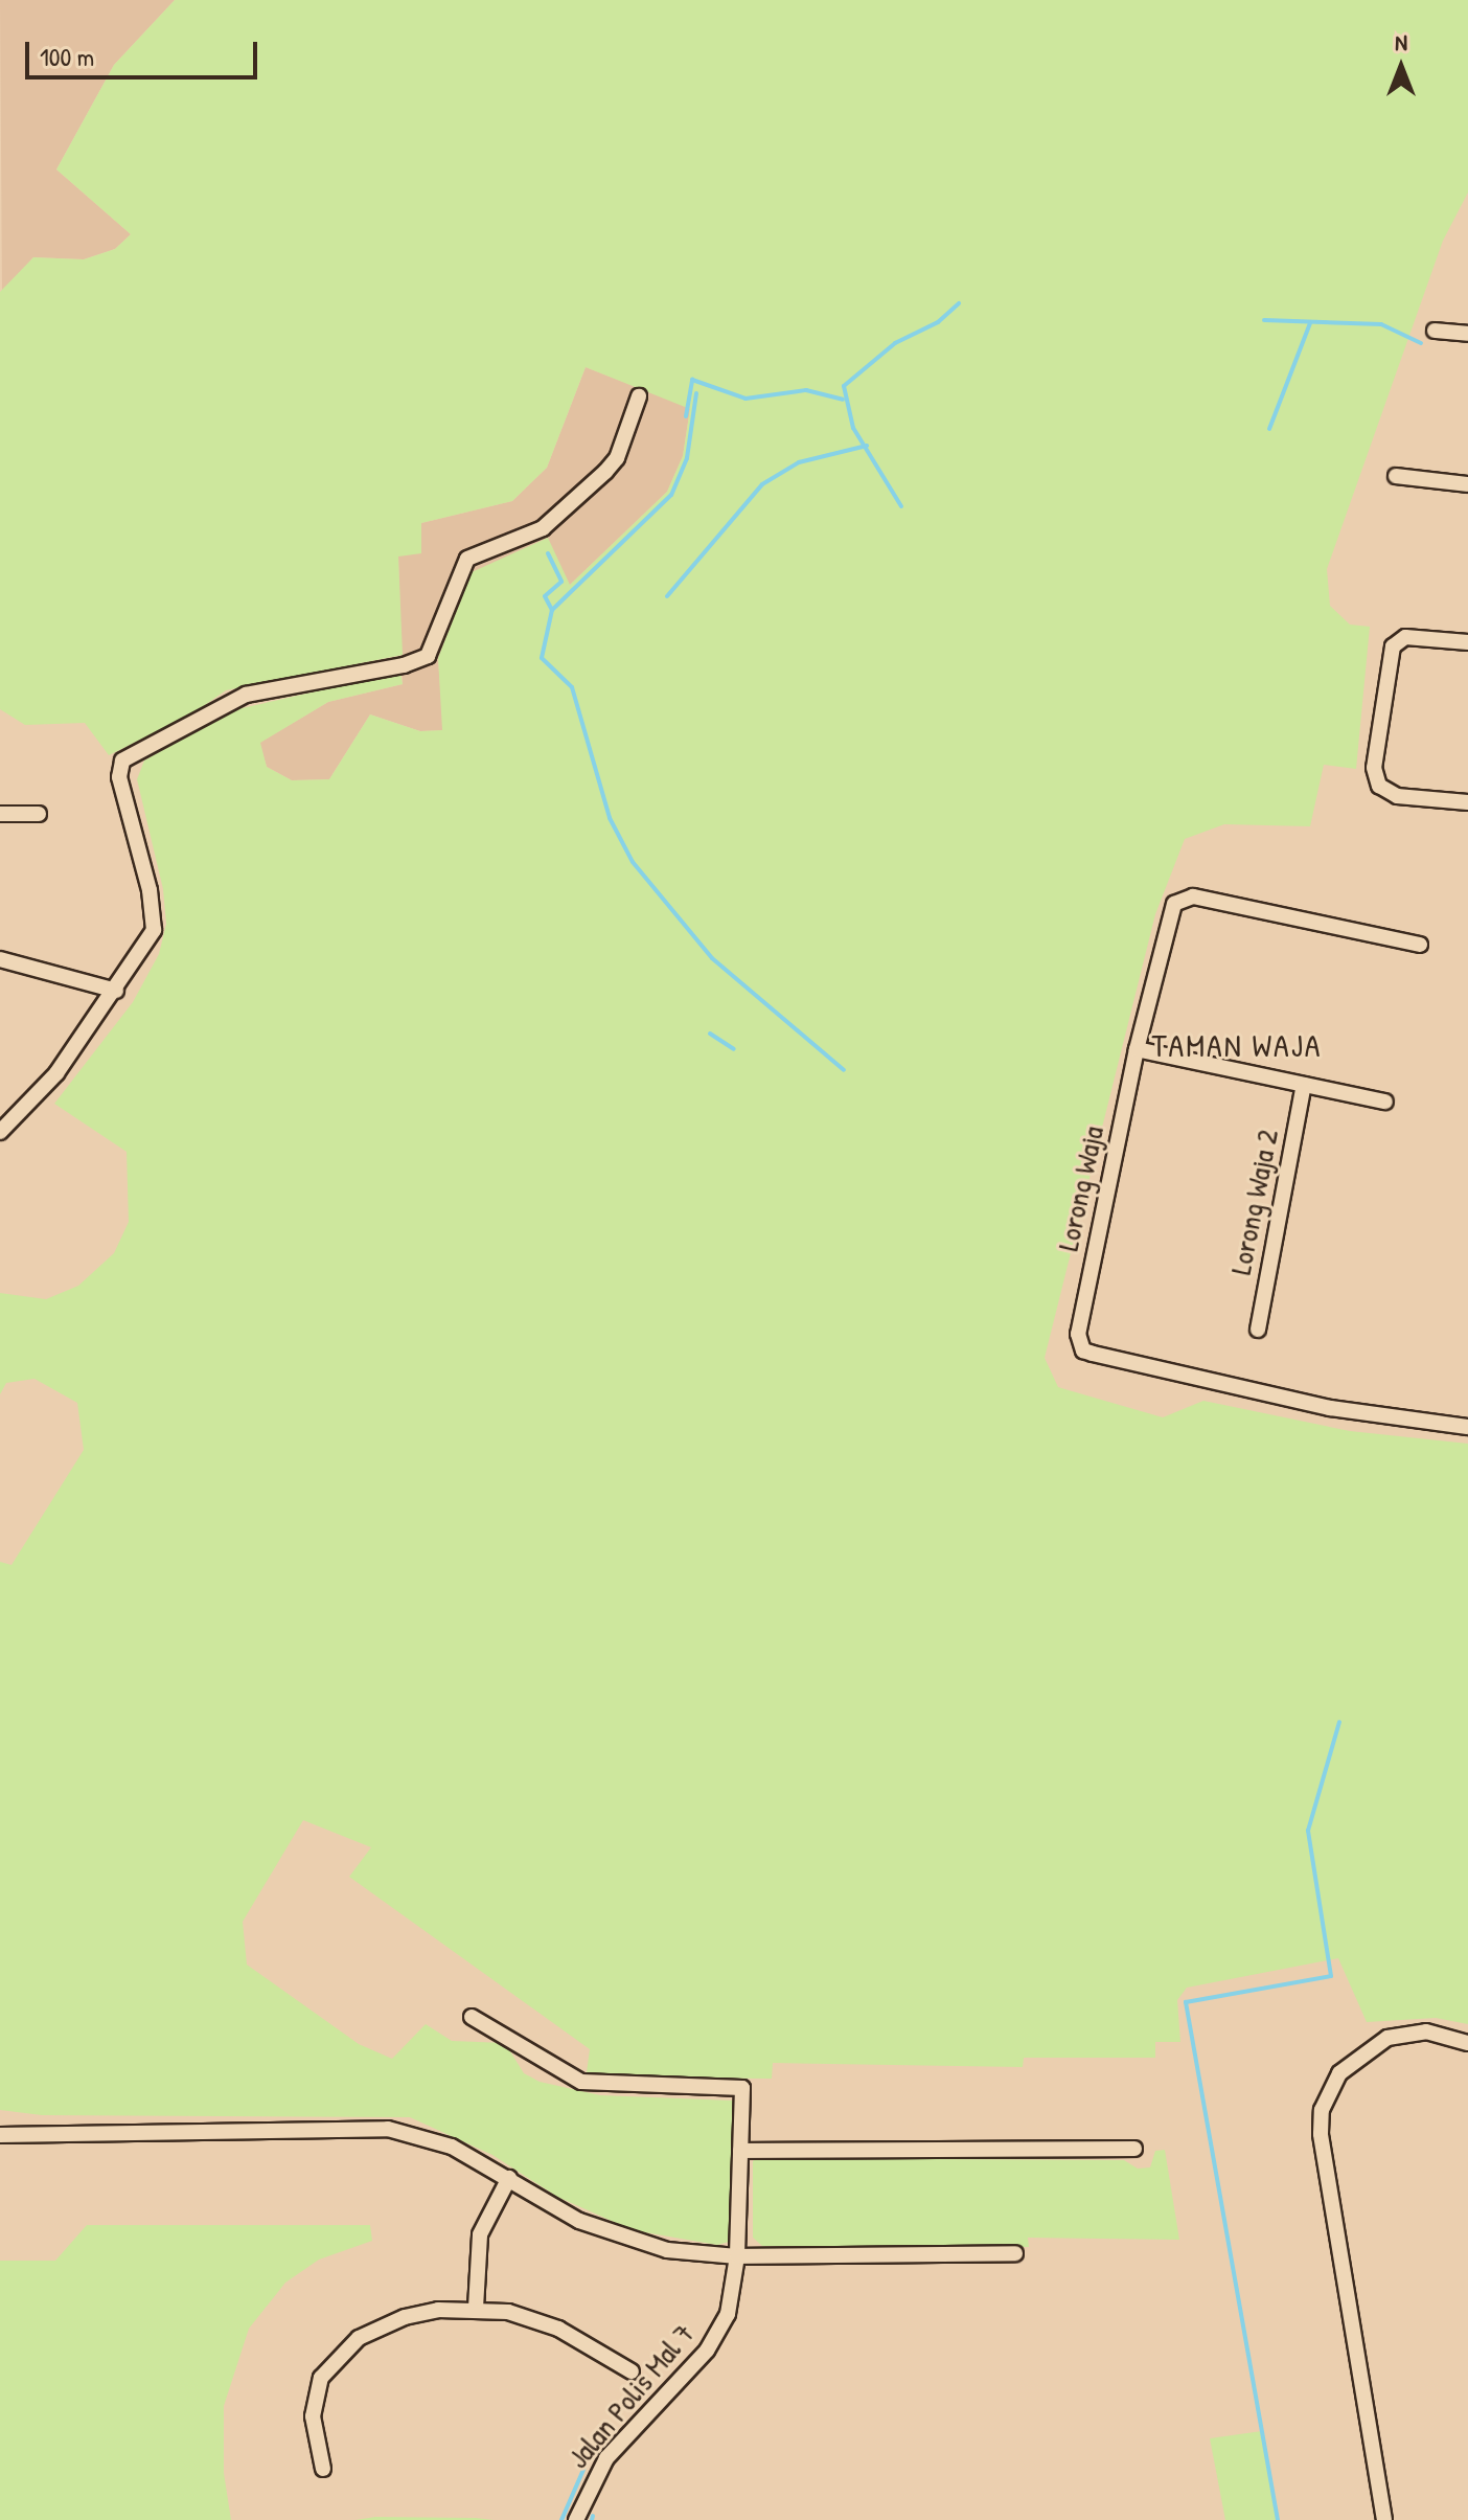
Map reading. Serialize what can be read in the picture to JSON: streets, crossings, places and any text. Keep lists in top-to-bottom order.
{
  "streets": {
    "street": ["Lorong Waja", "Lorong Waja 2", "Jalan Polis Mal 7"]
  },
  "districts": ["TAMAN WAJA"],
  "scale_bar": "100 m",
  "north": "top"
}
